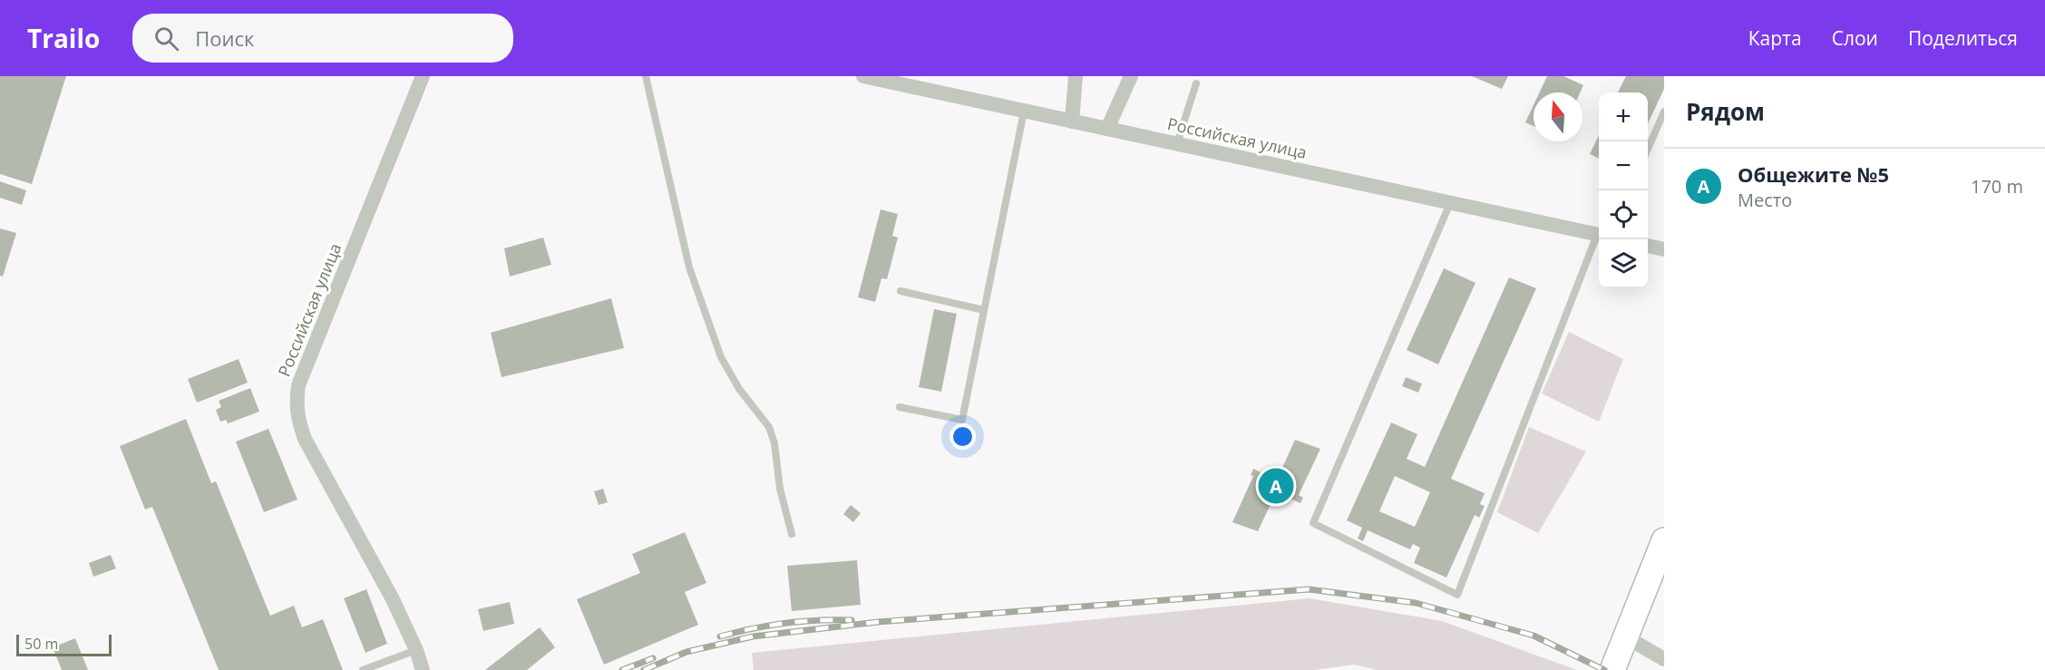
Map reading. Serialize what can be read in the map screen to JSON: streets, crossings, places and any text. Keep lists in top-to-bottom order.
{
  "streets": {
    "street": ["Российская улица"]
  },
  "scale_bar": "50 m",
  "north": "top",
  "page": {
    "header": "Trailo",
    "search": "Поиск",
    "nav": ["Карта", "Слои", "Поделиться"],
    "heading": "Рядом",
    "map_buttons": ["+", "−"],
    "list": [
      {
        "mark": "A",
        "name": "Общежите №5",
        "note": "Место",
        "value": "170 m"
      }
    ],
    "pins": "A",
    "scale": "50 m"
  }
}
